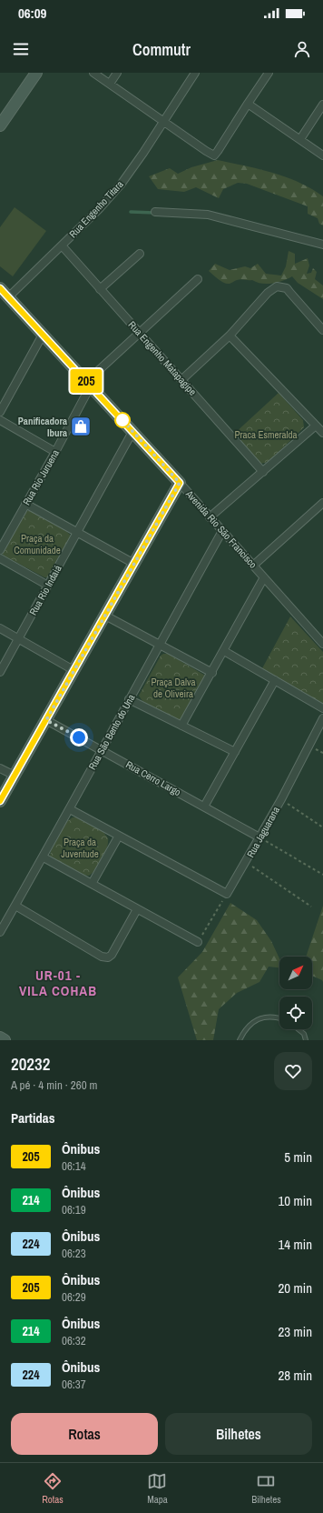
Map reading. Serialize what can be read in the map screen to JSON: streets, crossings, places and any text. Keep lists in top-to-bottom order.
{
  "streets": {
    "main road": ["Avenida Rio São Francisco"],
    "street": [
      "Rua Engenho Titara",
      "Rua Engenho Matapagipe",
      "Rua Rio Juruena",
      "Rua Rio Indaiá",
      "Rua São Bento do Una",
      "Rua Cerro Largo",
      "Rua Jaguarana"
    ]
  },
  "crossings": [
    ["Rua Engenho Titara", "Rua Engenho Matapagipe"],
    ["Rua Engenho Titara", "Avenida Rio São Francisco"],
    ["Rua Engenho Matapagipe", "Rua Rio Juruena"],
    ["Rua Rio Juruena", "Avenida Rio São Francisco"],
    ["Avenida Rio São Francisco", "Rua Rio Indaiá"],
    ["Avenida Rio São Francisco", "Rua São Bento do Una"],
    ["Rua São Bento do Una", "Rua Cerro Largo"],
    ["Rua Cerro Largo", "Rua Jaguarana"]
  ],
  "districts": ["UR-01 - VILA COHAB"],
  "parks": [
    "Praca Esmeralda",
    "Praça da Comunidade",
    "Praça Dalva de Oliveira",
    "Praça da Juventude"
  ],
  "places": {
    "shop": ["Panificadora Ibura"]
  },
  "lines": ["bus line 205"],
  "north": "top right",
  "page": {
    "status": "06:09",
    "header": "Commutr",
    "on_map": "205",
    "heading": [
      ["20232", "A pé · 4 min · 260 m"],
      "Partidas"
    ],
    "list": [
      {
        "mark": "205",
        "name": "Ônibus",
        "note": "06:14",
        "value": "5 min"
      },
      {
        "mark": "214",
        "name": "Ônibus",
        "note": "06:19",
        "value": "10 min"
      },
      {
        "mark": "224",
        "name": "Ônibus",
        "note": "06:23",
        "value": "14 min"
      },
      {
        "mark": "205",
        "name": "Ônibus",
        "note": "06:29",
        "value": "20 min"
      },
      {
        "mark": "214",
        "name": "Ônibus",
        "note": "06:32",
        "value": "23 min"
      },
      {
        "mark": "224",
        "name": "Ônibus",
        "note": "06:37",
        "value": "28 min"
      }
    ],
    "buttons": ["Rotas", "Bilhetes"],
    "tabs": ["Rotas", "Mapa", "Bilhetes"]
  }
}
